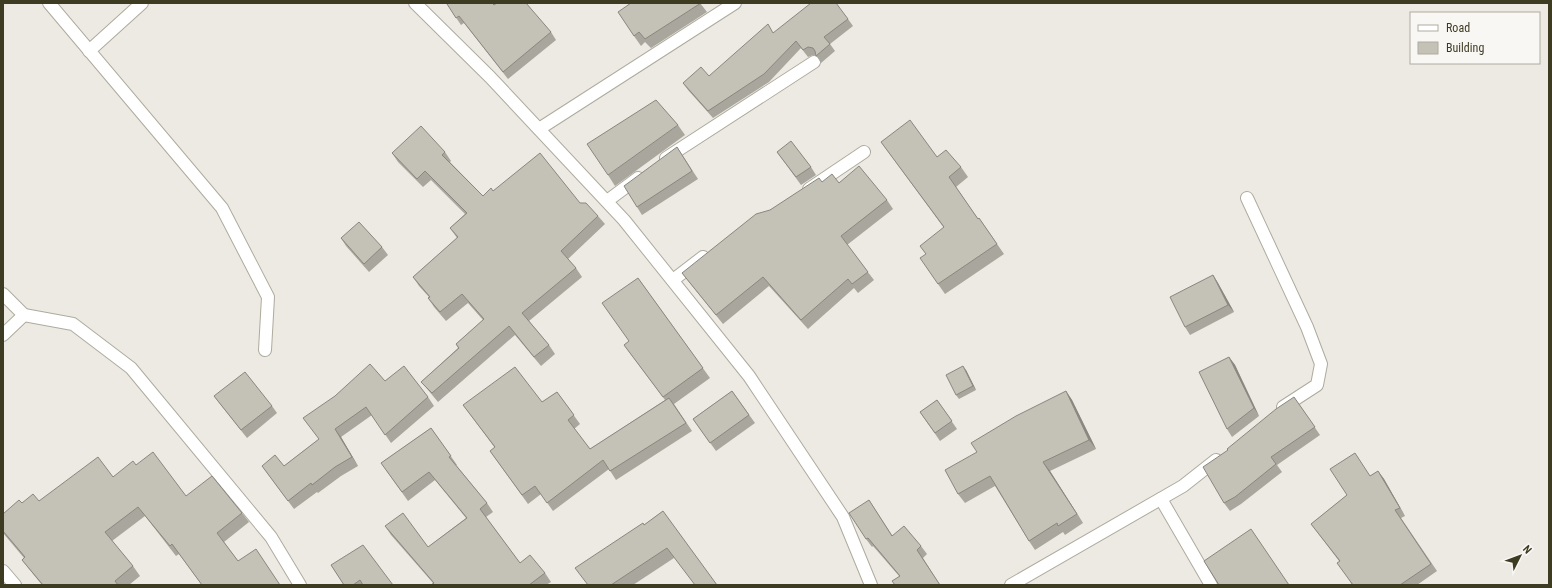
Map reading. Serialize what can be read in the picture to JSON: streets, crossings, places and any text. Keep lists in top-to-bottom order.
{
  "legend": ["Road", "Building"],
  "north": "top right"
}
